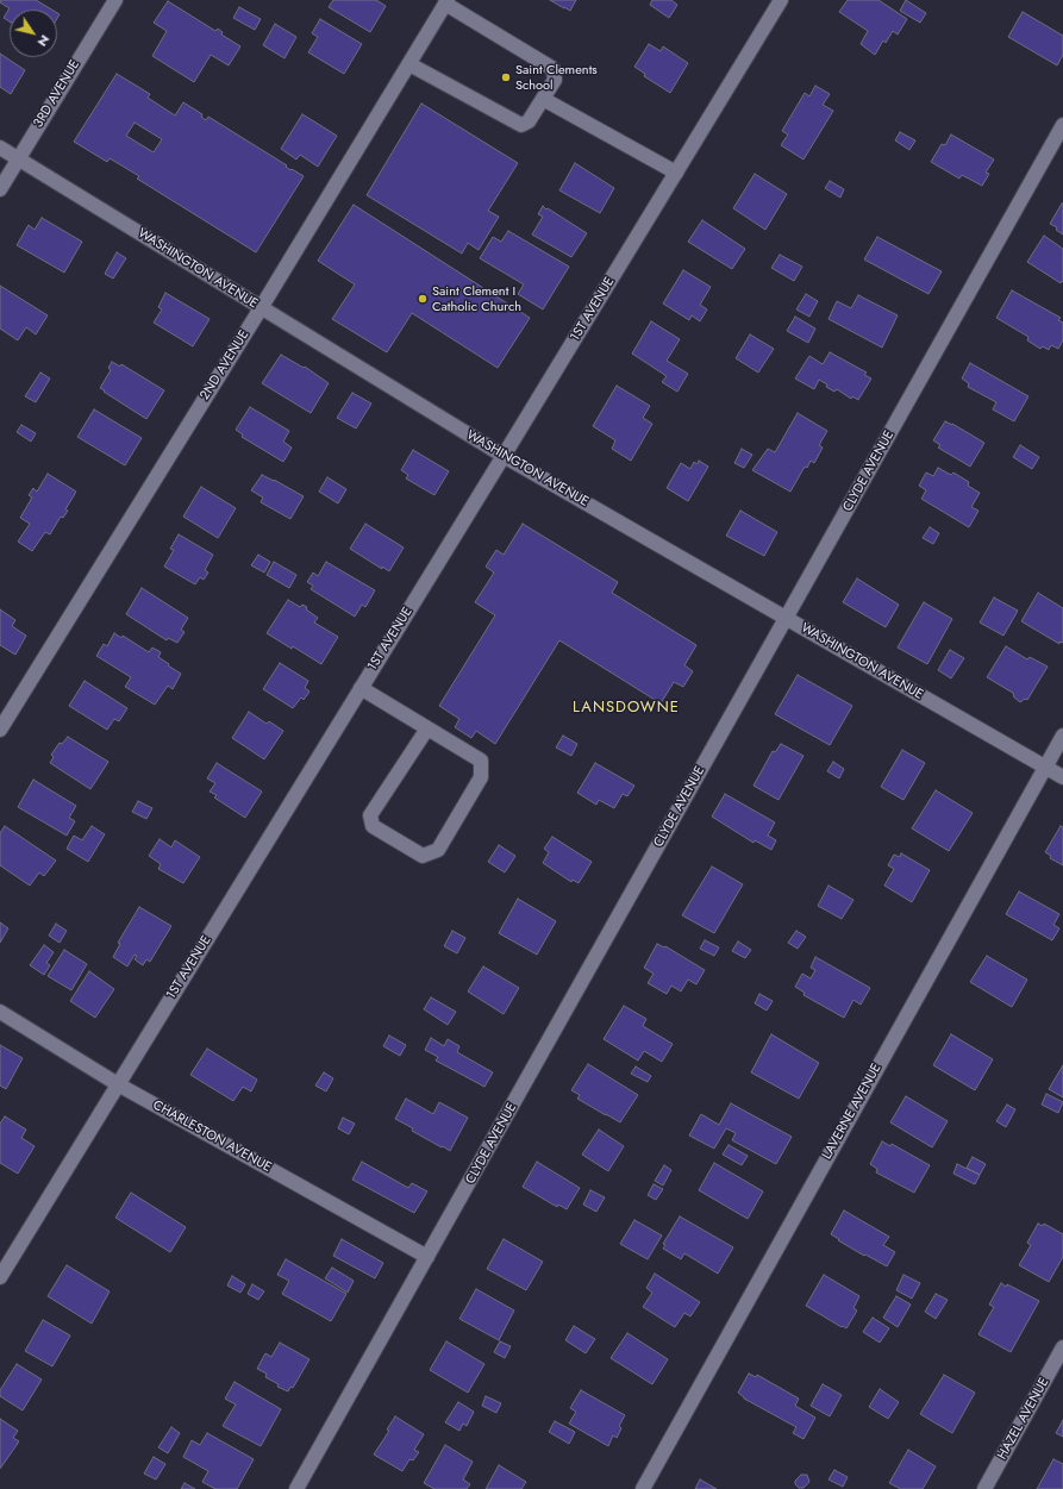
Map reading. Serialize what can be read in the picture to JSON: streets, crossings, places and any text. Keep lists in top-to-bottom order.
{
  "streets": {
    "street": [
      "3RD AVENUE",
      "WASHINGTON AVENUE",
      "1ST AVENUE",
      "2ND AVENUE",
      "CLYDE AVENUE",
      "LAVERNE AVENUE",
      "CHARLESTON AVENUE",
      "HAZEL AVENUE"
    ]
  },
  "crossings": [
    ["3RD AVENUE", "WASHINGTON AVENUE"],
    ["WASHINGTON AVENUE", "1ST AVENUE"],
    ["WASHINGTON AVENUE", "2ND AVENUE"],
    ["WASHINGTON AVENUE", "CLYDE AVENUE"],
    ["WASHINGTON AVENUE", "LAVERNE AVENUE"],
    ["1ST AVENUE", "CHARLESTON AVENUE"],
    ["CLYDE AVENUE", "CHARLESTON AVENUE"]
  ],
  "districts": ["LANSDOWNE"],
  "places": ["Saint Clements School", "Saint Clement I Catholic Church"],
  "north": "bottom right"
}
